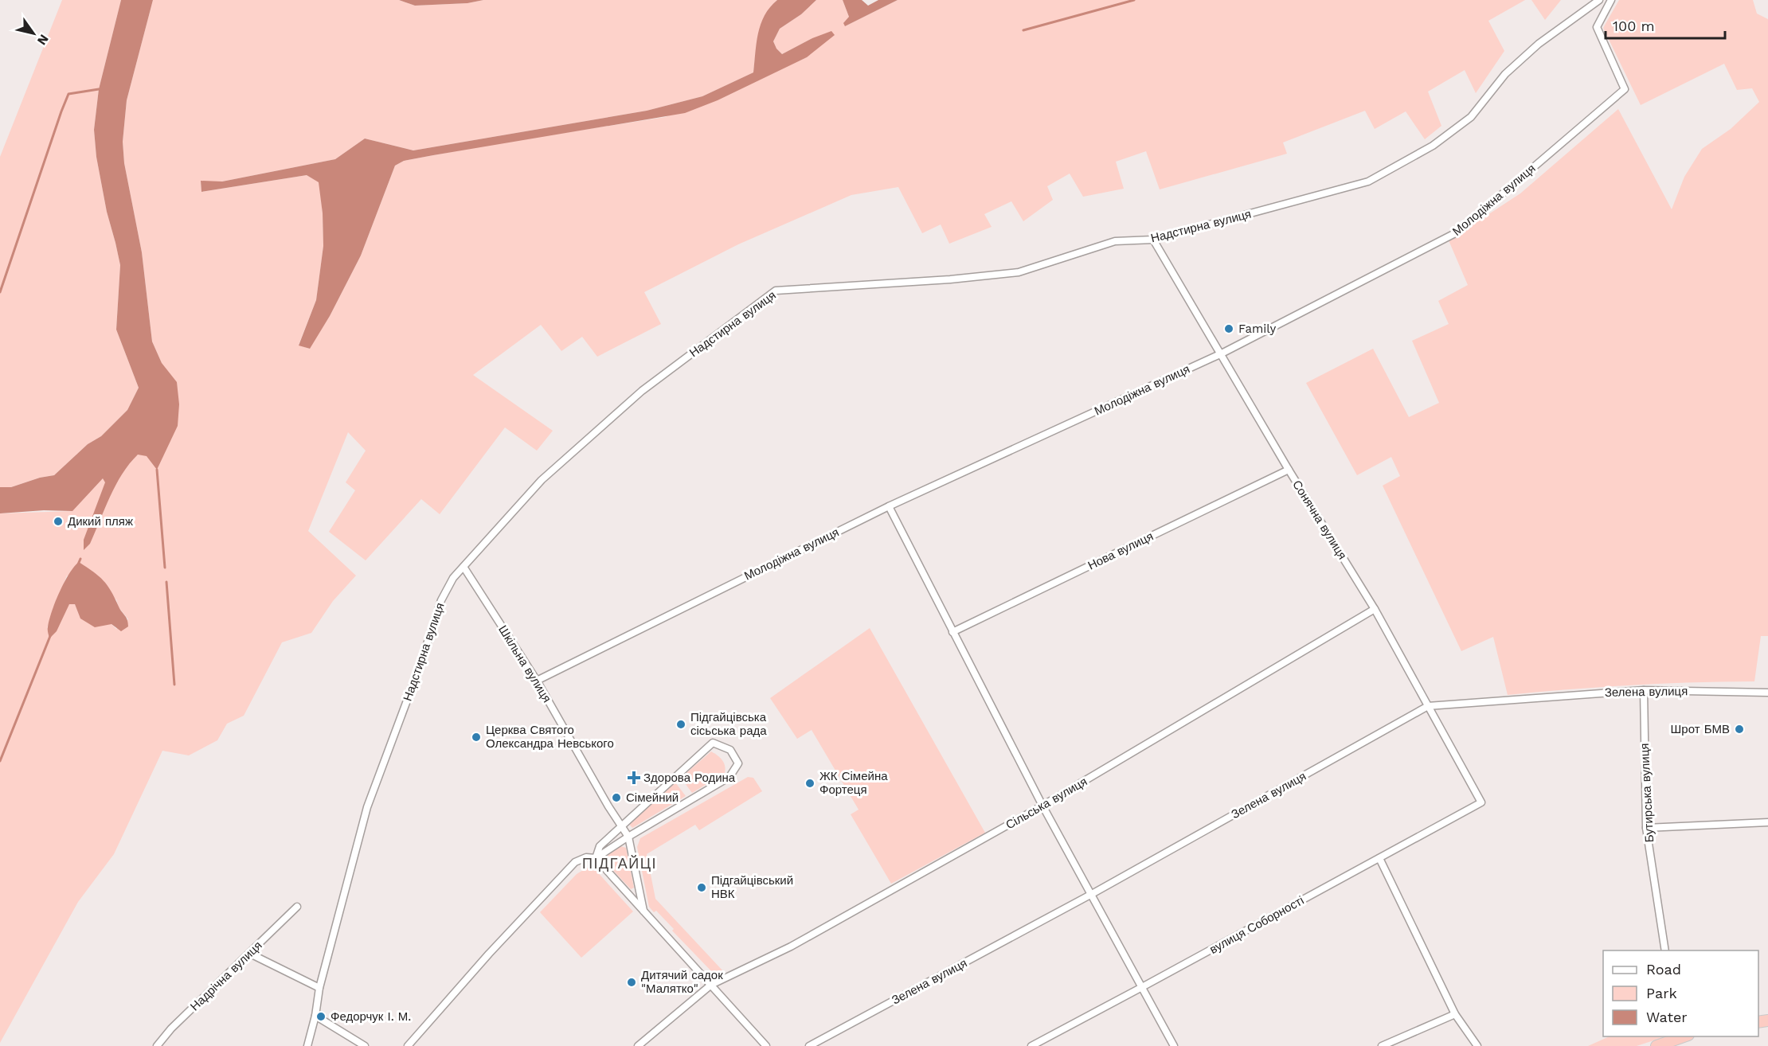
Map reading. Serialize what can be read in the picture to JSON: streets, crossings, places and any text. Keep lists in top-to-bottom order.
{
  "streets": {
    "street": [
      "Молодіжна вулиця",
      "Надстирна вулиця",
      "Сонячна вулиця",
      "Нова вулиця",
      "Шкільна вулиця",
      "Зелена вулиця",
      "Бутирська вулиця",
      "Сільська вулиця",
      "вулиця Соборності",
      "Надрічна вулиця"
    ]
  },
  "crossings": [
    ["Молодіжна вулиця", "Сонячна вулиця"],
    ["Молодіжна вулиця", "Шкільна вулиця"],
    ["Надстирна вулиця", "Сонячна вулиця"],
    ["Надстирна вулиця", "Шкільна вулиця"],
    ["Сонячна вулиця", "Нова вулиця"],
    ["Сонячна вулиця", "Зелена вулиця"],
    ["Сонячна вулиця", "Сільська вулиця"],
    ["Сонячна вулиця", "вулиця Соборності"],
    ["Зелена вулиця", "Бутирська вулиця"]
  ],
  "districts": ["ПІДГАЙЦІ"],
  "places": {
    "other": [
      "Family",
      "Дикий пляж",
      "Підгайцівська сісьська рада",
      "Шрот БМВ",
      "Церква Святого Олександра Невського",
      "ЖК Сімейна Фортеця",
      "Сімейний",
      "Підгайцівський НВК",
      "Дитячий садок \"Малятко\"",
      "Федорчук І. М."
    ],
    "health": ["Здорова Родина"]
  },
  "legend": ["Road", "Park", "Water"],
  "scale_bar": "100 m",
  "north": "bottom right"
}
